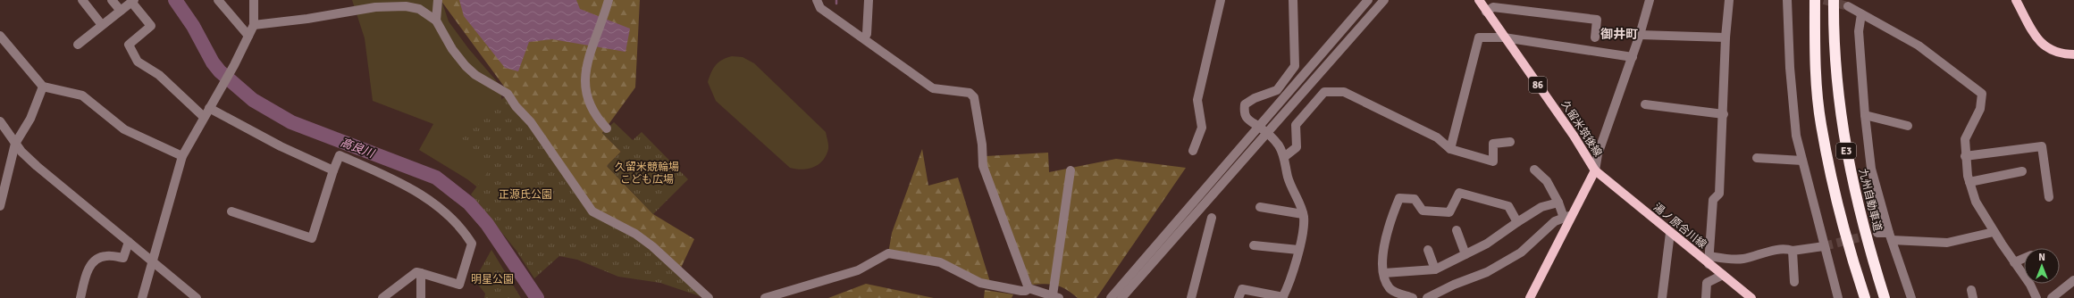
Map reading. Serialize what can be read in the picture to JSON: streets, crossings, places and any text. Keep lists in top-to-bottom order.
{
  "streets": {
    "highway": ["E3", "九州自動車道"],
    "main road": ["86", "久留米筑後線", "湯ノ原合川線"]
  },
  "crossings": [
    ["久留米筑後線", "湯ノ原合川線"]
  ],
  "districts": ["御井町"],
  "water": ["高良川"],
  "parks": ["久留米競輪場 こども広場", "正源氏公園", "明星公園"],
  "north": "top"
}
